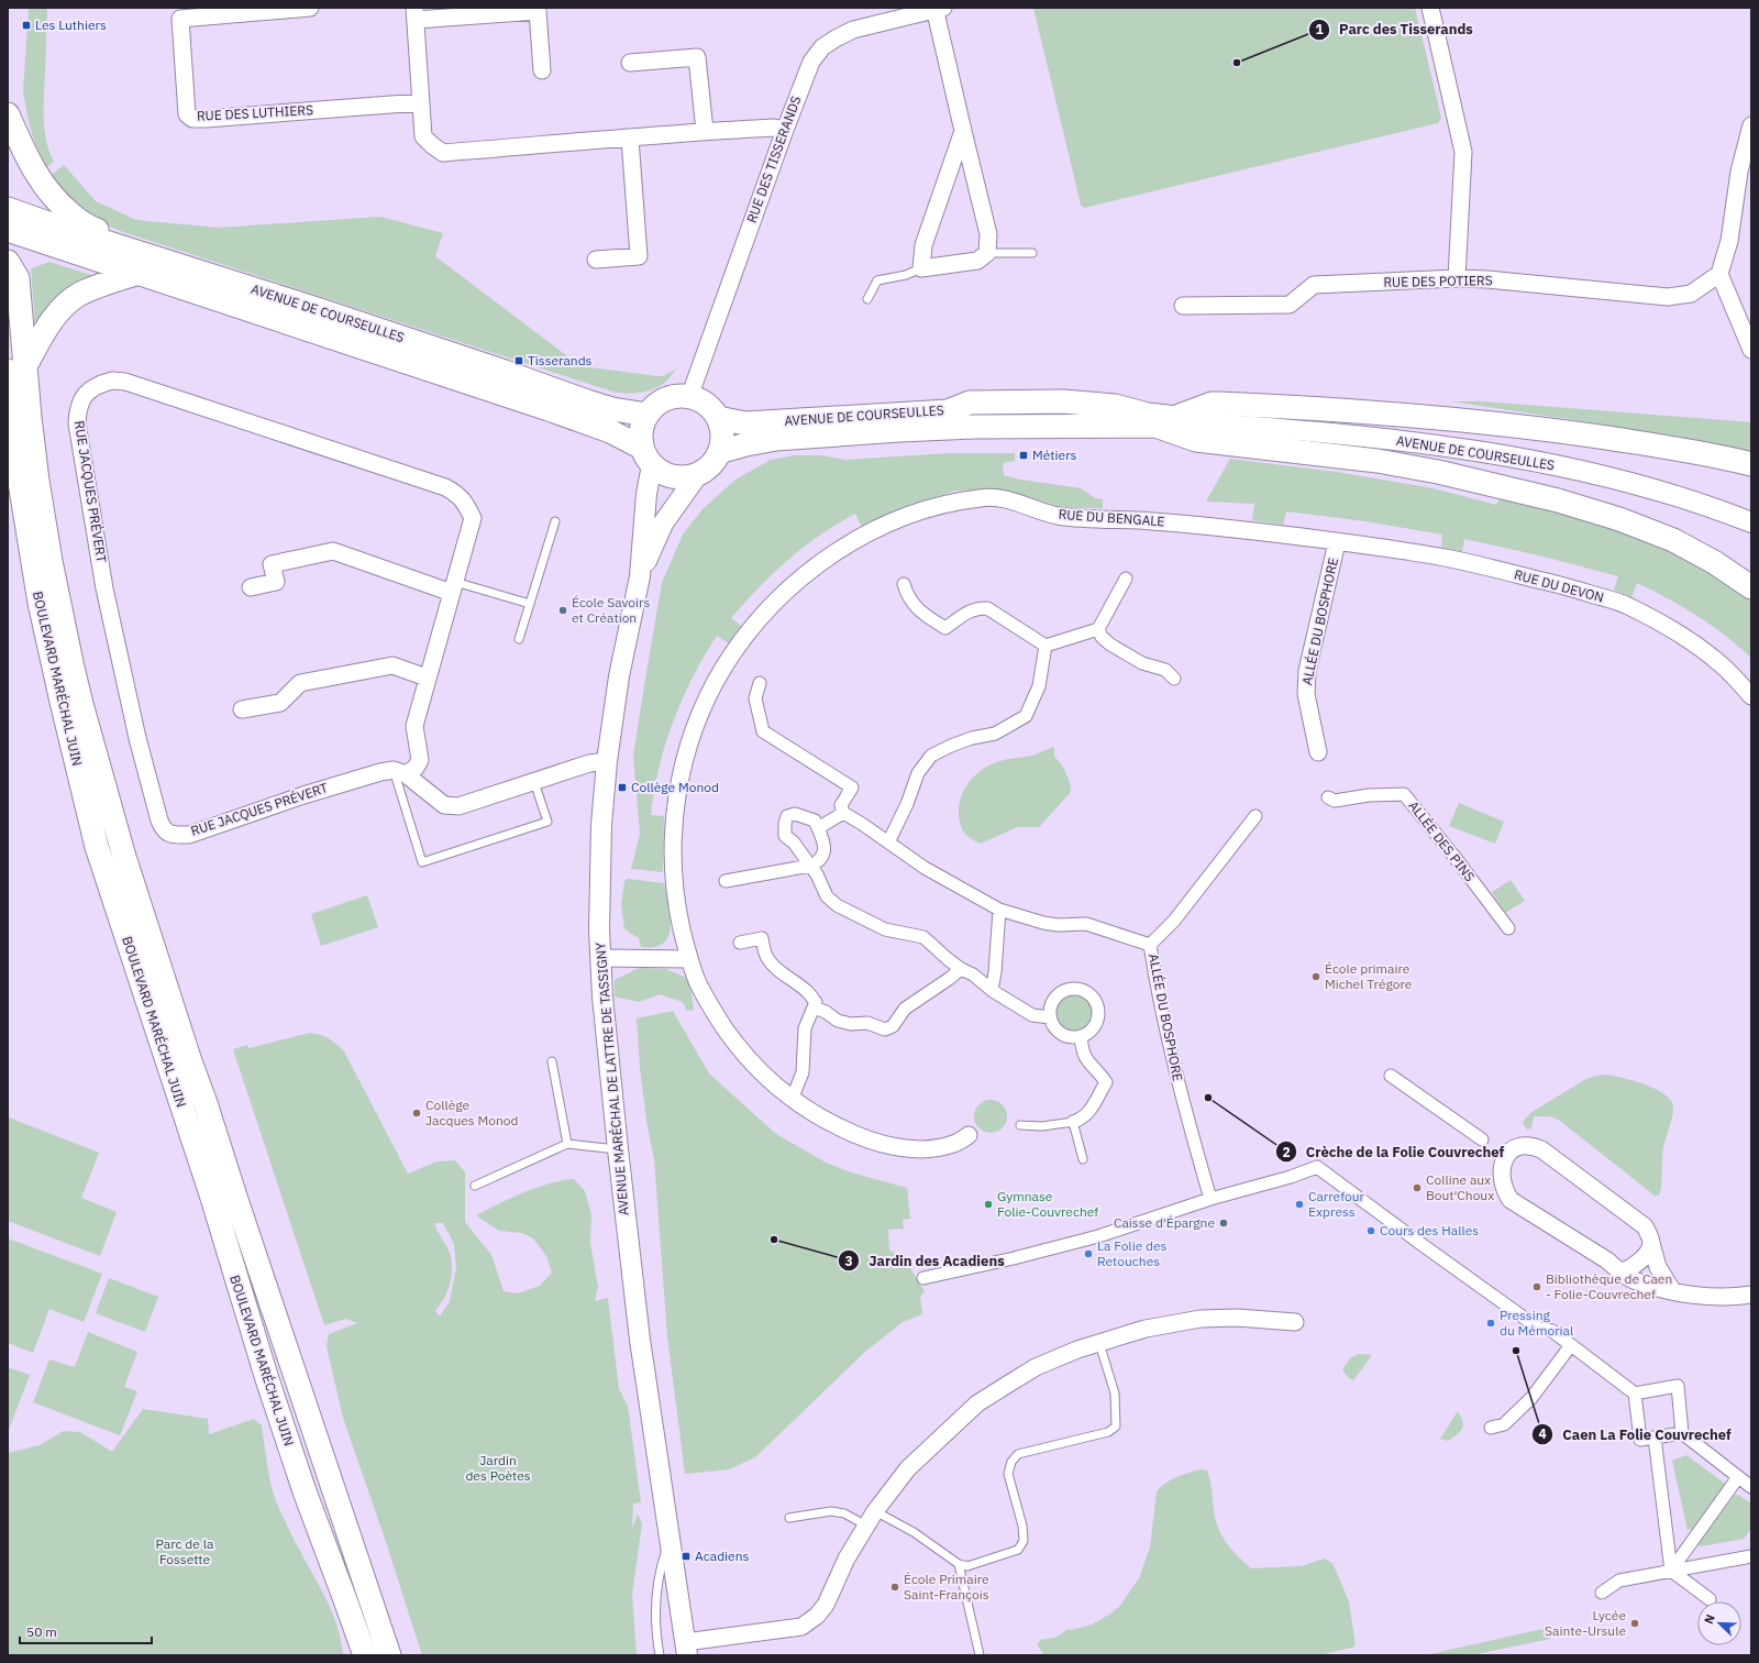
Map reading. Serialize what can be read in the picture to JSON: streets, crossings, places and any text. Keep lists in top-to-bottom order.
{
  "streets": {
    "main road": ["AVENUE DE COURSEULLES", "BOULEVARD MARÉCHAL JUIN"],
    "street": [
      "RUE DES LUTHIERS",
      "RUE DES TISSERANDS",
      "RUE DES POTIERS",
      "RUE JACQUES PRÉVERT",
      "RUE DU BENGALE",
      "RUE DU DEVON",
      "ALLÉE DU BOSPHORE",
      "ALLÉE DES PINS",
      "AVENUE MARÉCHAL DE LATTRE DE TASSIGNY"
    ]
  },
  "crossings": [
    ["RUE DES TISSERANDS", "AVENUE DE COURSEULLES"],
    ["RUE DES TISSERANDS", "AVENUE MARÉCHAL DE LATTRE DE TASSIGNY"],
    ["AVENUE DE COURSEULLES", "AVENUE MARÉCHAL DE LATTRE DE TASSIGNY"],
    ["RUE DU BENGALE", "RUE DU DEVON"],
    ["RUE DU BENGALE", "ALLÉE DU BOSPHORE"],
    ["RUE DU DEVON", "ALLÉE DU BOSPHORE"]
  ],
  "parks": ["Jardin des Poètes", "Parc de la Fossette"],
  "places": {
    "transit": [
      "Les Luthiers",
      "Tisserands",
      "Métiers",
      "Collège Monod",
      "Acadiens"
    ],
    "other": [
      "Parc des Tisserands",
      "École Savoirs et Création",
      "École primaire Michel Trégore",
      "Crèche de la Folie Couvrechef",
      "Collège Jacques Monod",
      "Colline aux Bout'Choux",
      "Gymnase Folie-Couvrechef",
      "Carrefour Express",
      "Caisse d'Épargne",
      "Cours des Halles",
      "Jardin des Acadiens",
      "La Folie des Retouches",
      "Bibliothèque de Caen - Folie-Couvrechef",
      "Pressing du Mémorial",
      "Caen La Folie Couvrechef",
      "École Primaire Saint-François",
      "Lycée Sainte-Ursule"
    ]
  },
  "scale_bar": "50 m",
  "north": "top left"
}
